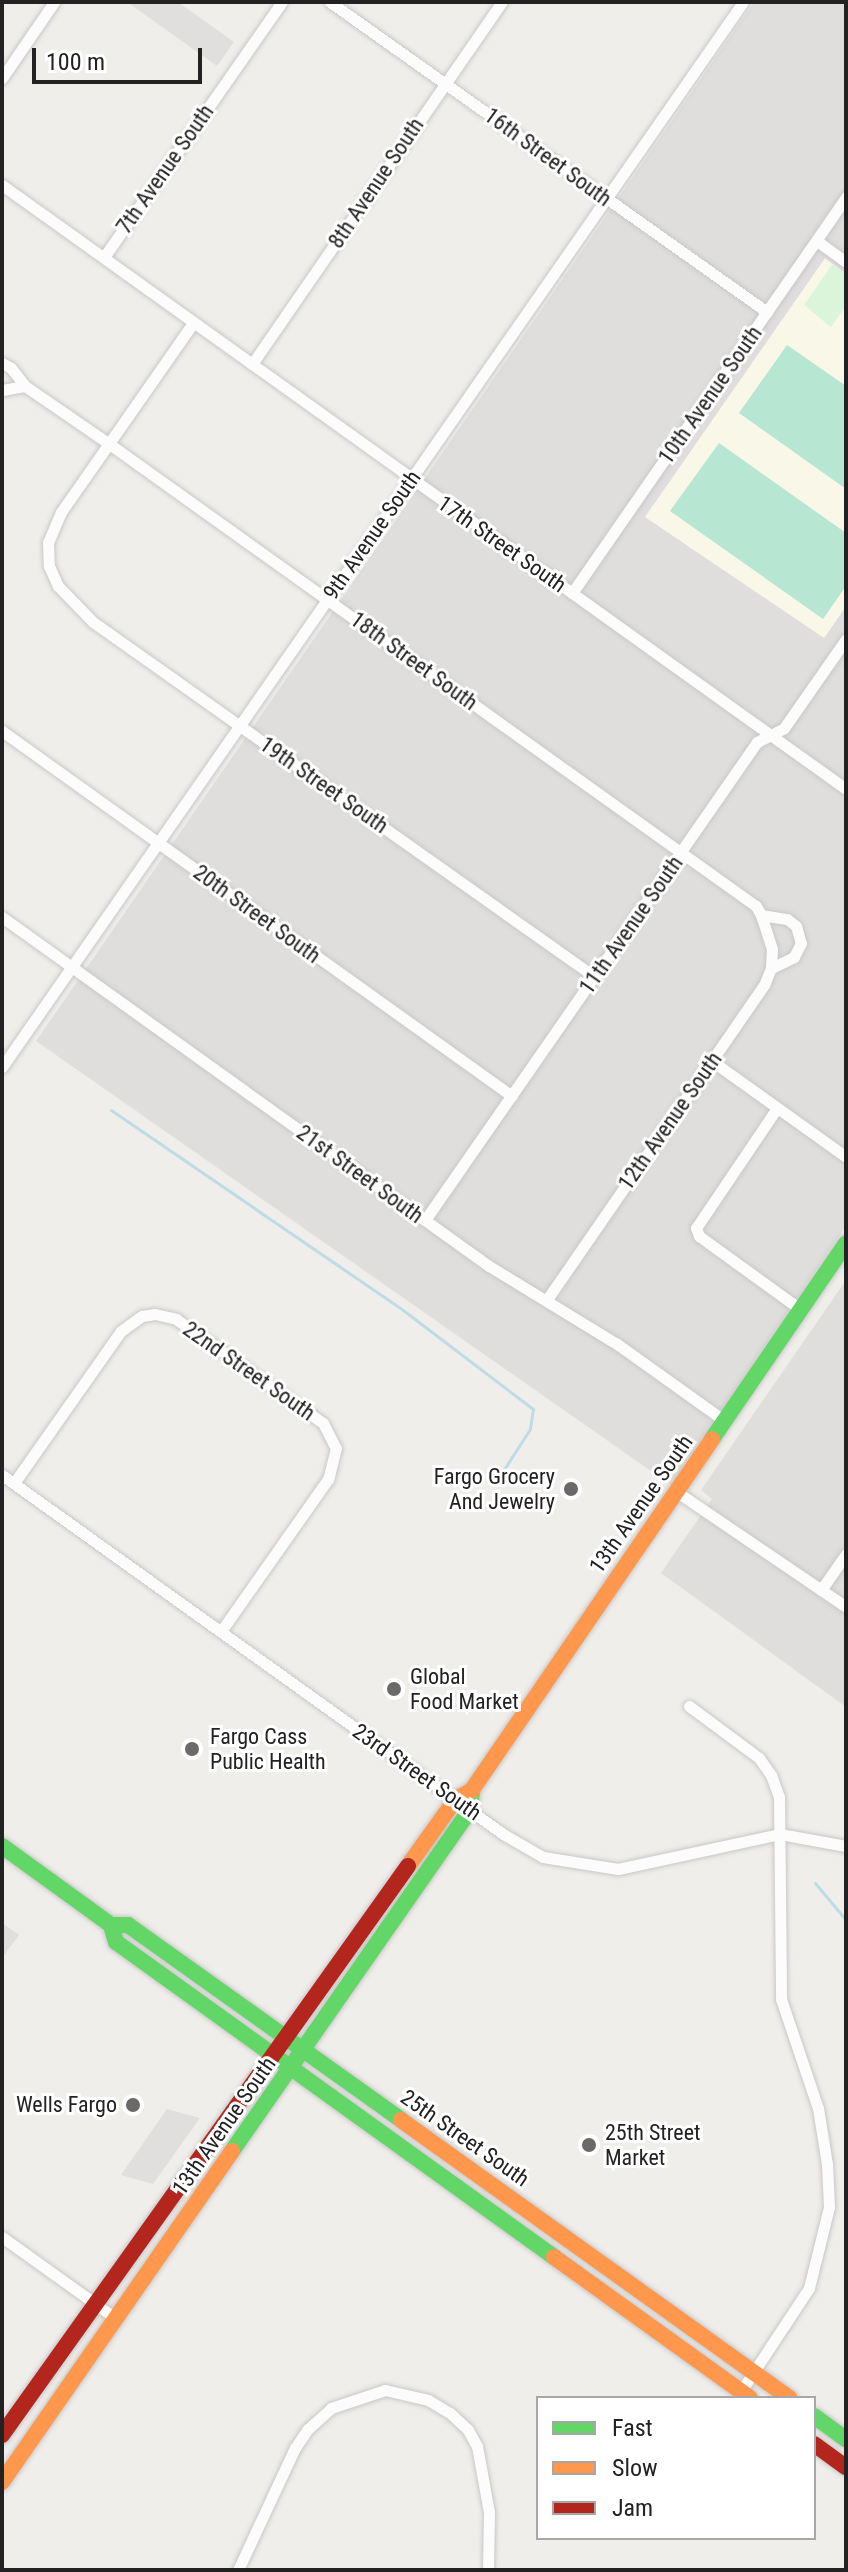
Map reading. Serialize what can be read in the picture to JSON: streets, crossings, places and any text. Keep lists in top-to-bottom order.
{
  "streets": {
    "main road": ["13th Avenue South", "25th Street South"],
    "street": [
      "16th Street South",
      "7th Avenue South",
      "8th Avenue South",
      "10th Avenue South",
      "9th Avenue South",
      "17th Street South",
      "18th Street South",
      "19th Street South",
      "20th Street South",
      "11th Avenue South",
      "12th Avenue South",
      "21st Street South",
      "22nd Street South",
      "23rd Street South"
    ]
  },
  "crossings": [
    ["16th Street South", "8th Avenue South"],
    ["16th Street South", "10th Avenue South"],
    ["16th Street South", "9th Avenue South"],
    ["7th Avenue South", "17th Street South"],
    ["8th Avenue South", "17th Street South"],
    ["10th Avenue South", "17th Street South"],
    ["9th Avenue South", "17th Street South"],
    ["9th Avenue South", "18th Street South"],
    ["9th Avenue South", "19th Street South"],
    ["9th Avenue South", "20th Street South"],
    ["9th Avenue South", "21st Street South"],
    ["17th Street South", "11th Avenue South"],
    ["18th Street South", "19th Street South"],
    ["18th Street South", "11th Avenue South"],
    ["18th Street South", "12th Avenue South"],
    ["19th Street South", "11th Avenue South"],
    ["20th Street South", "11th Avenue South"],
    ["11th Avenue South", "21st Street South"],
    ["12th Avenue South", "21st Street South"],
    ["21st Street South", "13th Avenue South"],
    ["22nd Street South", "23rd Street South"],
    ["13th Avenue South", "23rd Street South"],
    ["13th Avenue South", "25th Street South"]
  ],
  "places": [
    "Fargo Grocery And Jewelry",
    "Global Food Market",
    "Fargo Cass Public Health",
    "Wells Fargo",
    "25th Street Market"
  ],
  "legend": ["Fast", "Slow", "Jam"],
  "scale_bar": "100 m"
}
